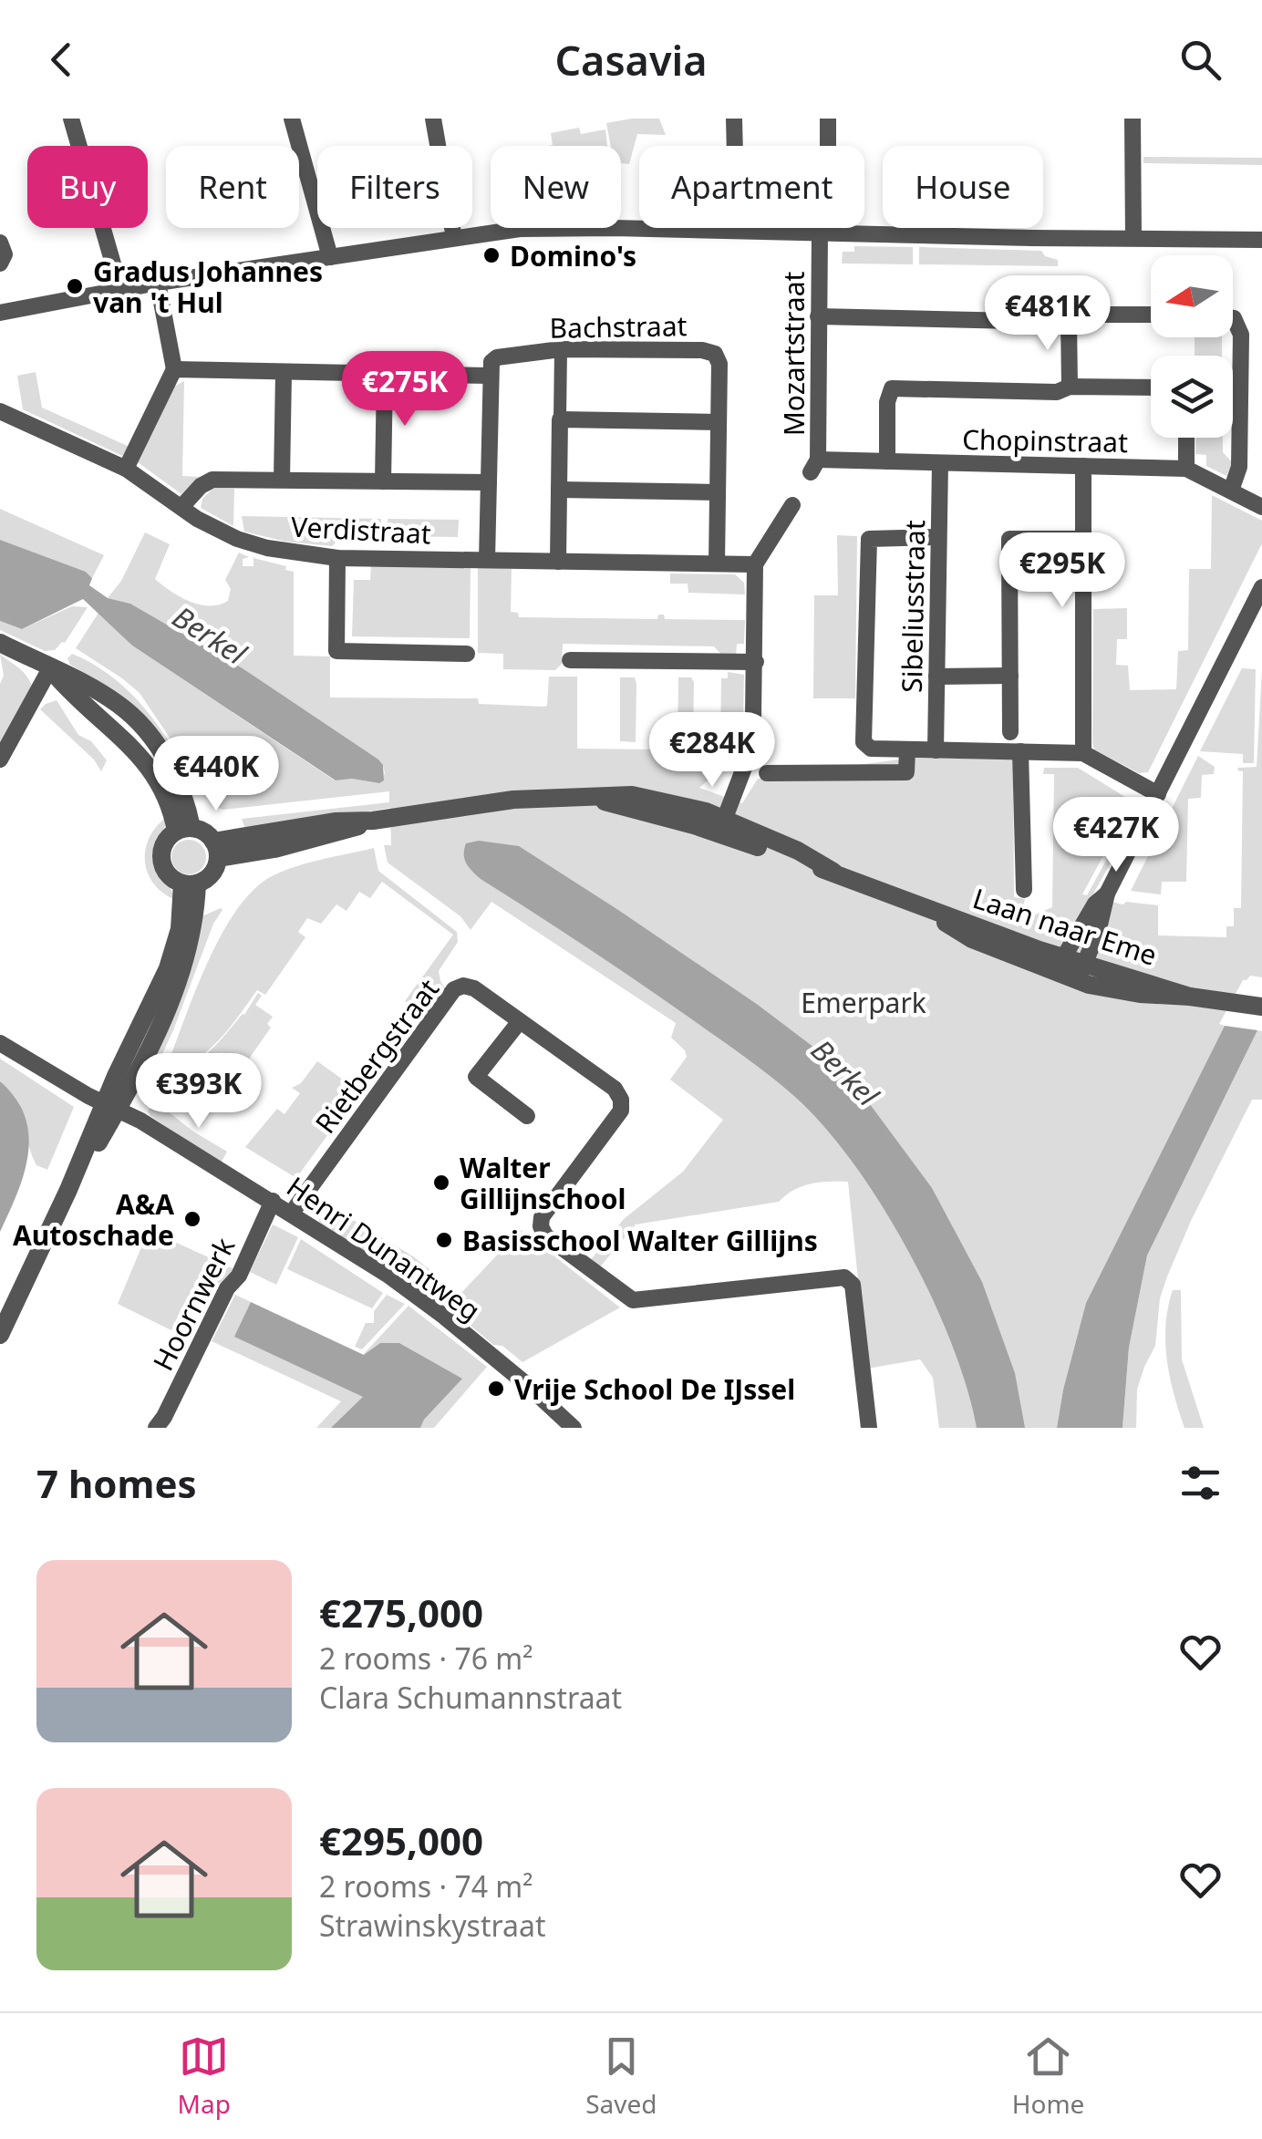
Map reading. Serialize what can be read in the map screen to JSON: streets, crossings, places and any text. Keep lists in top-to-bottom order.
{
  "streets": {
    "street": [
      "Bachstraat",
      "Mozartstraat",
      "Chopinstraat",
      "Verdistraat",
      "Sibeliusstraat",
      "Laan naar Eme",
      "Rietbergstraat",
      "Henri Dunantweg",
      "Hoornwerk"
    ]
  },
  "crossings": [
    ["Bachstraat", "Verdistraat"],
    ["Mozartstraat", "Chopinstraat"],
    ["Chopinstraat", "Sibeliusstraat"],
    ["Rietbergstraat", "Henri Dunantweg"],
    ["Henri Dunantweg", "Hoornwerk"]
  ],
  "water": ["Berkel"],
  "parks": ["Emerpark"],
  "places": [
    "Domino's",
    "Gradus Johannes van 't Hul",
    "Walter Gillijnschool",
    "A&A Autoschade",
    "Basisschool Walter Gillijns",
    "Vrije School De IJssel"
  ],
  "north": "left",
  "page": {
    "header": "Casavia",
    "chip": [
      "Buy",
      "Rent",
      "Filters",
      "New",
      "Apartment",
      "House"
    ],
    "price": [
      "€481K",
      "€275K",
      "€295K",
      "€284K",
      "€440K",
      "€427K",
      "€393K"
    ],
    "heading": "7 homes",
    "list": [
      {
        "name": "€275,000",
        "note": "2 rooms · 76 m² · Clara Schumannstraat"
      },
      {
        "name": "€295,000",
        "note": "2 rooms · 74 m² · Strawinskystraat"
      }
    ],
    "tabs": ["Map", "Saved", "Home"]
  }
}
